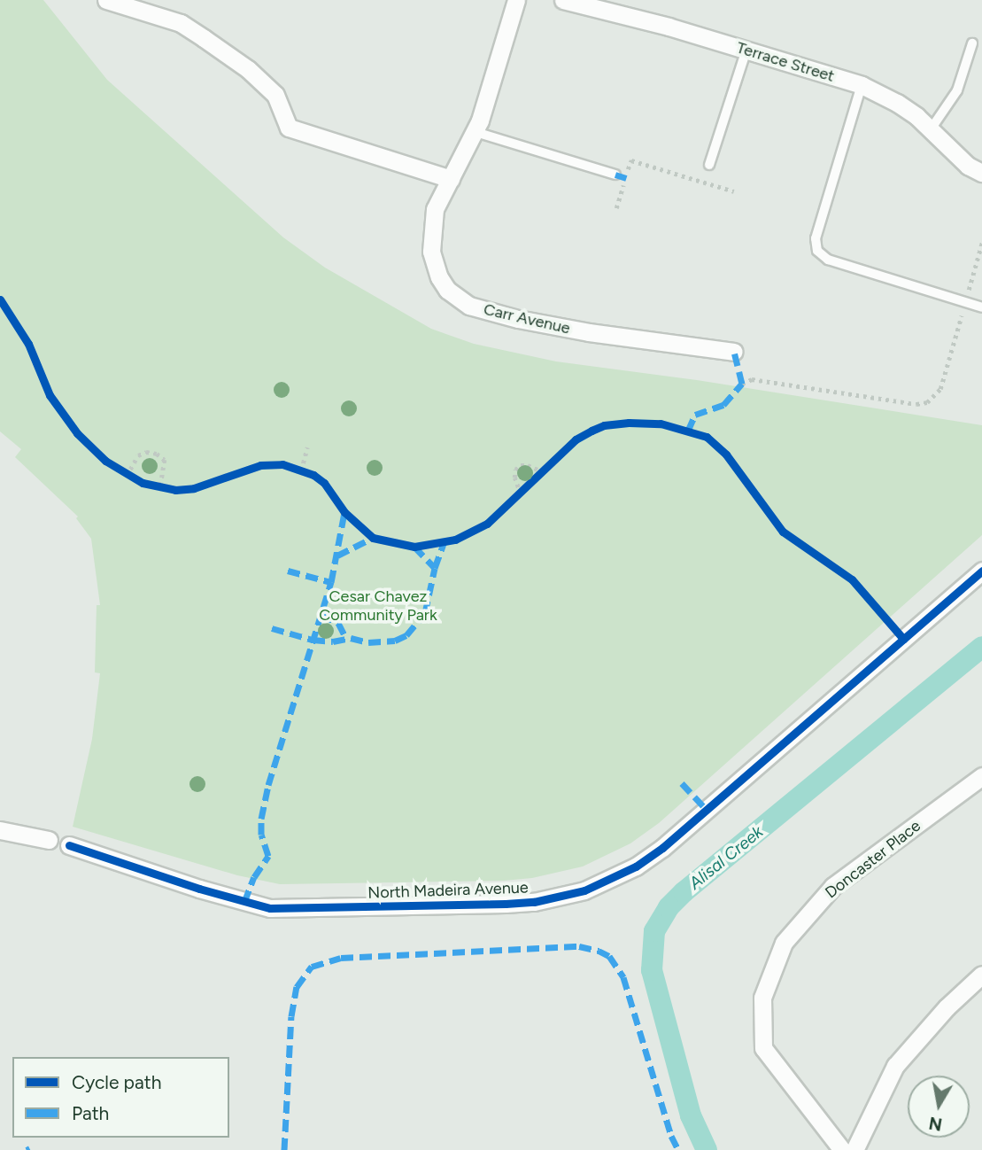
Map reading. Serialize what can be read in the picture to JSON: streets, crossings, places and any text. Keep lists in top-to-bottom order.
{
  "streets": {
    "street": [
      "Terrace Street",
      "Carr Avenue",
      "Doncaster Place",
      "North Madeira Avenue"
    ]
  },
  "water": ["Alisal Creek"],
  "parks": ["Cesar Chavez Community Park"],
  "legend": ["Cycle path", "Path"],
  "north": "bottom"
}
